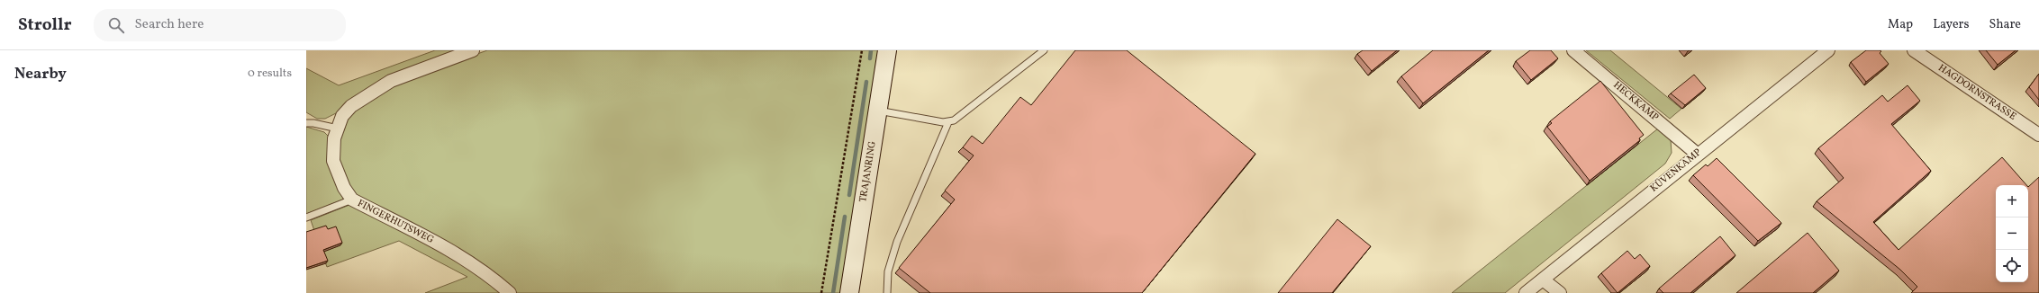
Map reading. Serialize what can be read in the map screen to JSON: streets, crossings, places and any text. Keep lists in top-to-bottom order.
{
  "streets": {
    "main road": ["TRAJANRING"],
    "street": [
      "HAGDORNSTRASSE",
      "HECKKAMP",
      "KÜVENKAMP",
      "FINGERHUTSWEG"
    ]
  },
  "crossings": [
    ["HECKKAMP", "KÜVENKAMP"]
  ],
  "page": {
    "header": "Strollr",
    "search": "Search here",
    "nav": ["Map", "Layers", "Share"],
    "heading": ["Nearby", "0 results"],
    "map_buttons": ["+", "−"]
  }
}
